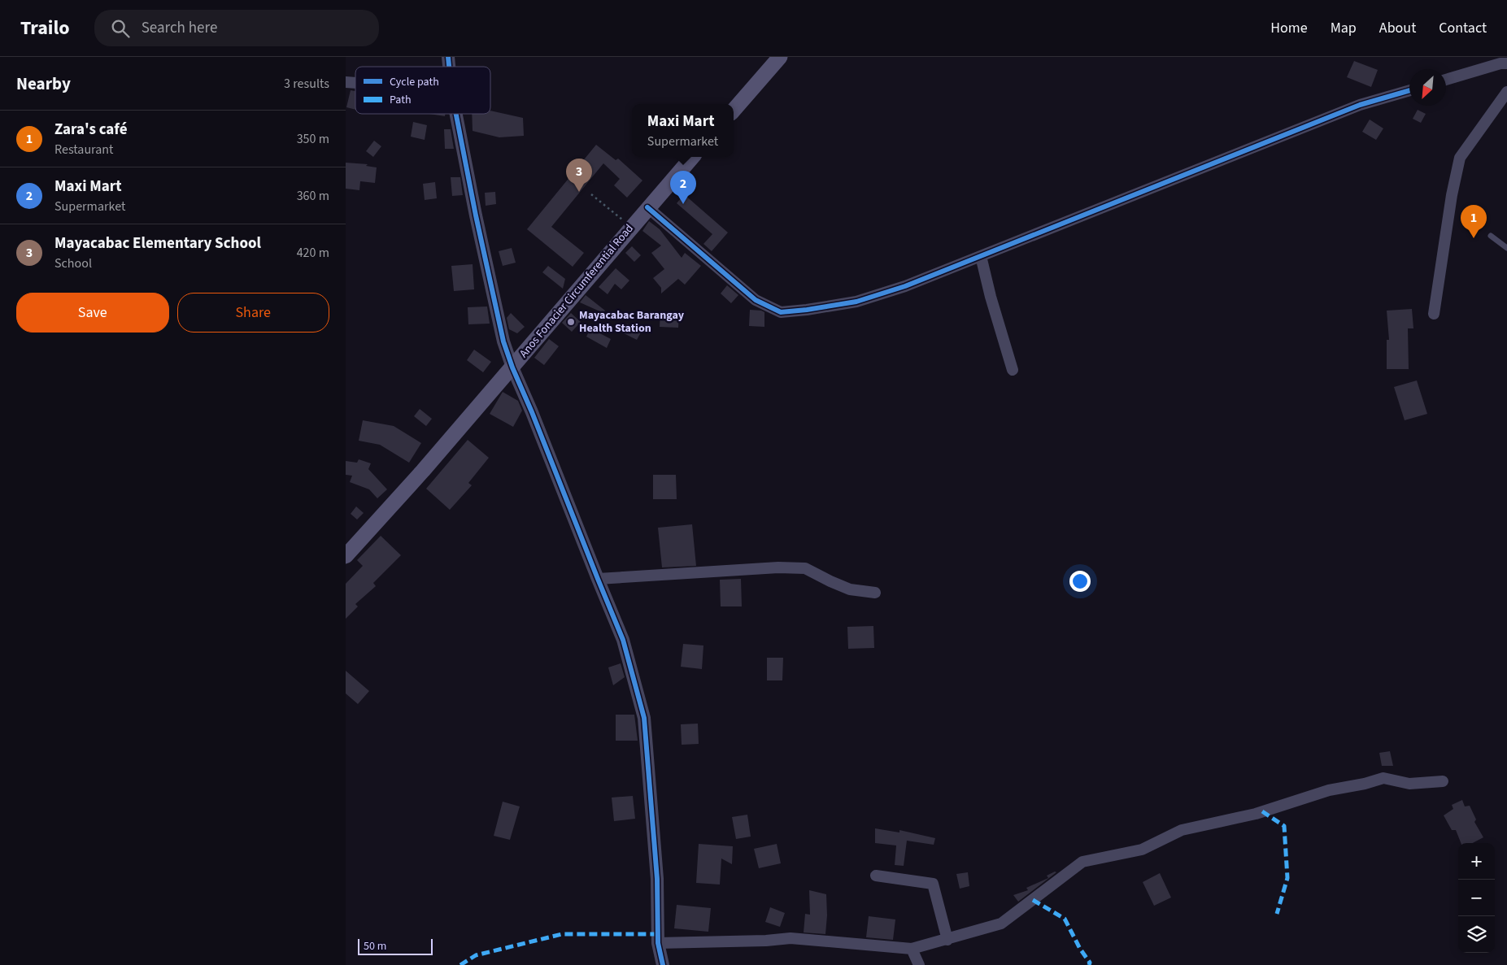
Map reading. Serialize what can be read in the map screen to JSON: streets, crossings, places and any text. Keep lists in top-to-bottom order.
{
  "streets": {
    "main road": ["Anos Fonacier Circumferential Road"]
  },
  "places": ["Mayacabac Barangay Health Station"],
  "legend": ["Cycle path", "Path"],
  "scale_bar": "50 m",
  "north": "bottom left",
  "page": {
    "header": "Trailo",
    "search": "Search here",
    "nav": [
      "Home",
      "Map",
      "About",
      "Contact"
    ],
    "heading": ["Nearby", "3 results"],
    "popup": ["Maxi Mart", "Supermarket"],
    "list": [
      {
        "mark": "1",
        "name": "Zara's café",
        "note": "Restaurant",
        "value": "350 m"
      },
      {
        "mark": "2",
        "name": "Maxi Mart",
        "note": "Supermarket",
        "value": "360 m"
      },
      {
        "mark": "3",
        "name": "Mayacabac Elementary School",
        "note": "School",
        "value": "420 m"
      }
    ],
    "pins": ["3", "2", "1"],
    "buttons": ["Save", "Share"],
    "map_buttons": ["+", "−"],
    "scale": "50 m"
  }
}
